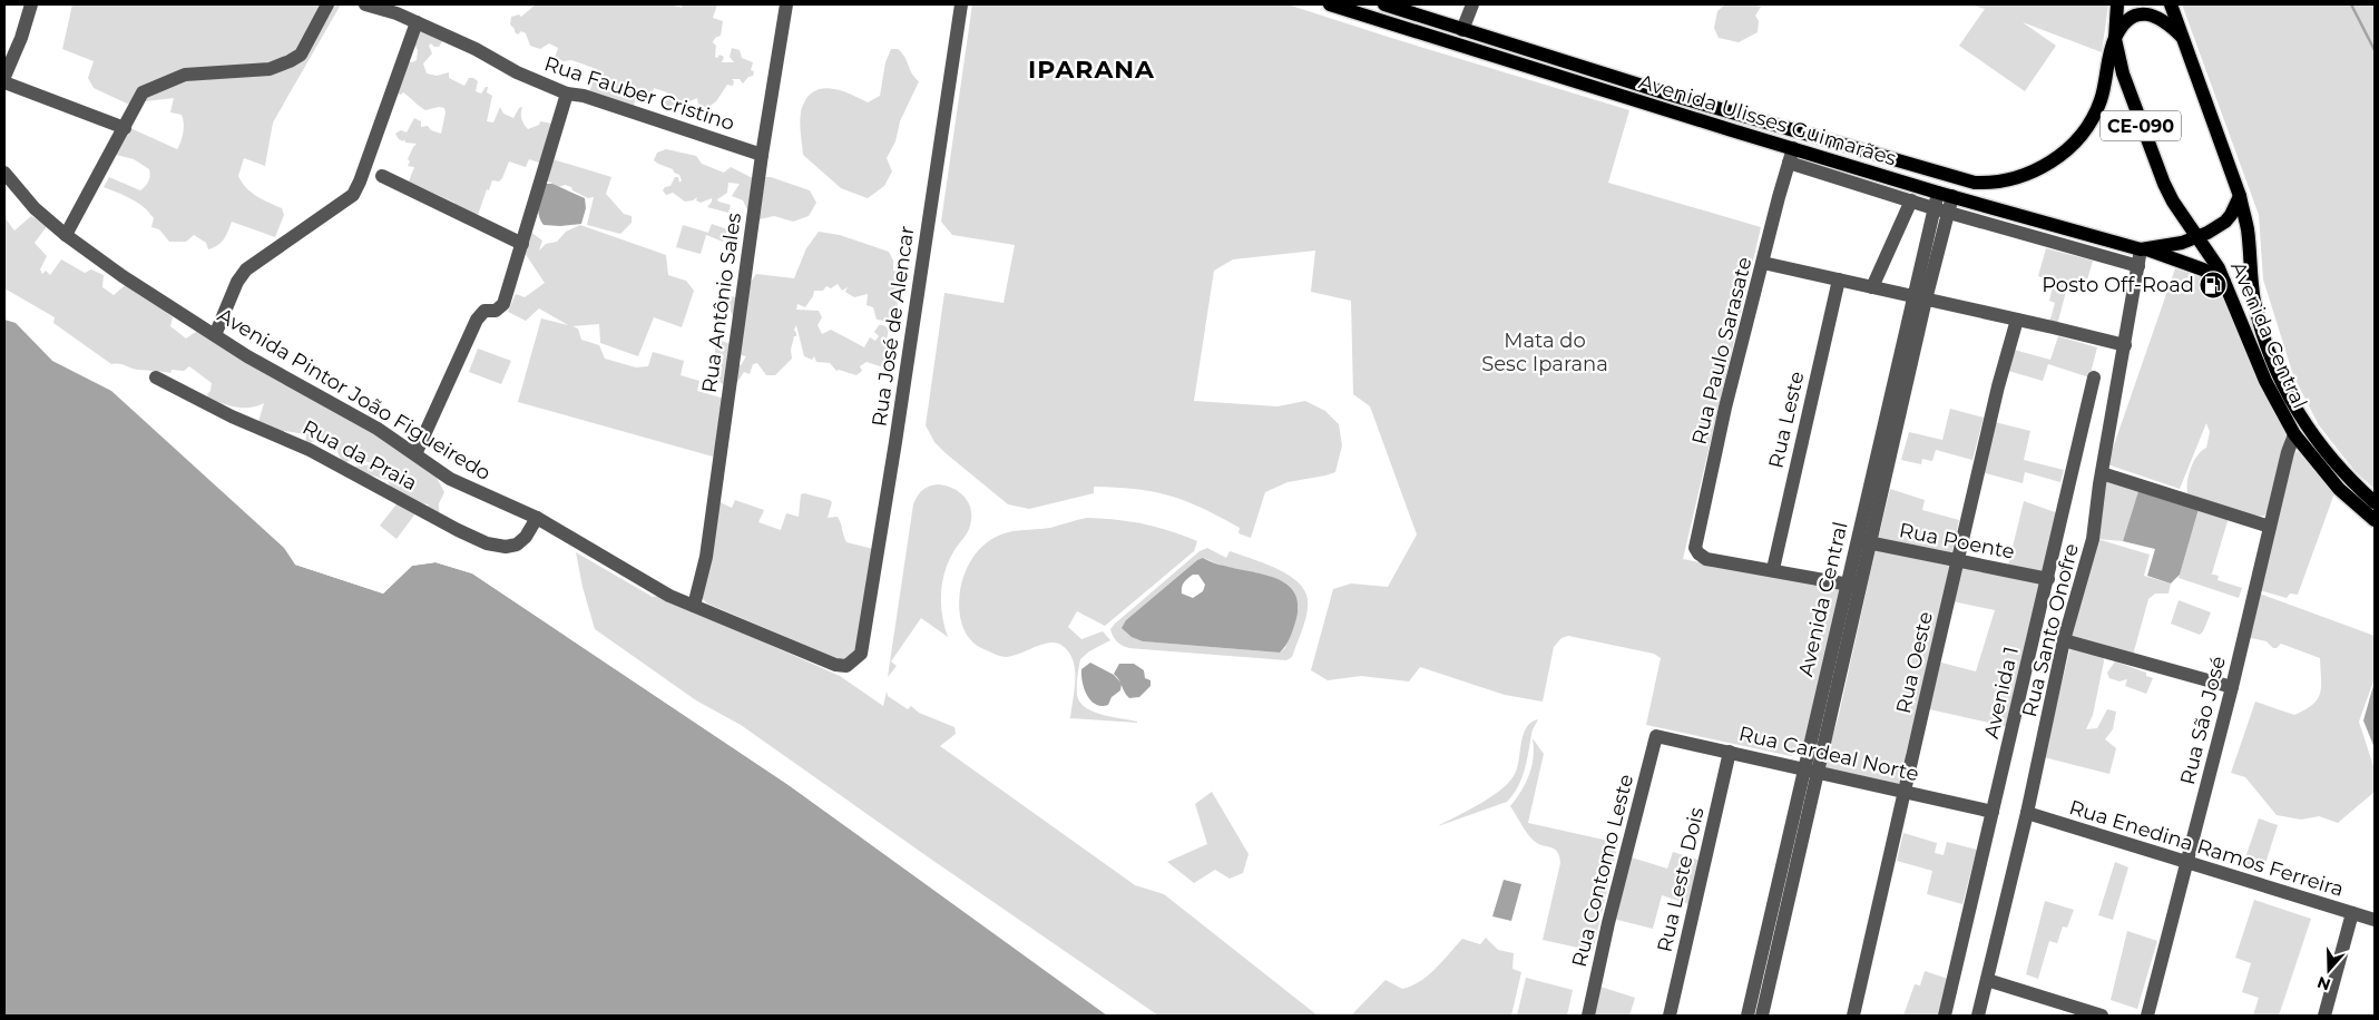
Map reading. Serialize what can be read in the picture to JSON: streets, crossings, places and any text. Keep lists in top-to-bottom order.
{
  "streets": {
    "main road": ["Avenida Ulisses Guimarães", "CE-090", "Avenida Central"],
    "street": [
      "Rua Fauber Cristino",
      "Rua Antônio Sales",
      "Rua José de Alencar",
      "Rua Paulo Sarasate",
      "Avenida Pintor João Figueiredo",
      "Rua Leste",
      "Rua da Praia",
      "Rua Poente",
      "Rua Santo Onofre",
      "Rua Oeste",
      "Avenida 1",
      "Rua São José",
      "Rua Cardeal Norte",
      "Rua Enedina Ramos Ferreira",
      "Rua Contomo Leste",
      "Rua Leste Dois"
    ]
  },
  "crossings": [
    ["Rua Fauber Cristino", "Rua Antônio Sales"],
    ["Avenida Ulisses Guimarães", "CE-090"],
    ["Avenida Ulisses Guimarães", "Avenida Central"],
    ["Avenida Ulisses Guimarães", "Rua Paulo Sarasate"],
    ["Avenida Ulisses Guimarães", "Rua Santo Onofre"],
    ["CE-090", "Avenida Central"],
    ["Rua Antônio Sales", "Avenida Pintor João Figueiredo"],
    ["Rua José de Alencar", "Avenida Pintor João Figueiredo"],
    ["Avenida Central", "Rua Poente"],
    ["Avenida Central", "Rua São José"],
    ["Avenida Central", "Rua Cardeal Norte"],
    ["Rua Paulo Sarasate", "Rua Leste"],
    ["Avenida Pintor João Figueiredo", "Rua da Praia"],
    ["Rua Poente", "Rua Oeste"],
    ["Rua Poente", "Avenida 1"],
    ["Rua Santo Onofre", "Rua Enedina Ramos Ferreira"],
    ["Rua Oeste", "Rua Cardeal Norte"],
    ["Avenida 1", "Rua Cardeal Norte"],
    ["Rua São José", "Rua Enedina Ramos Ferreira"],
    ["Rua Cardeal Norte", "Rua Contomo Leste"],
    ["Rua Cardeal Norte", "Rua Leste Dois"]
  ],
  "districts": ["IPARANA"],
  "parks": ["Mata do Sesc Iparana"],
  "places": {
    "fuel station": ["Posto Off-Road"]
  },
  "north": "bottom"
}
